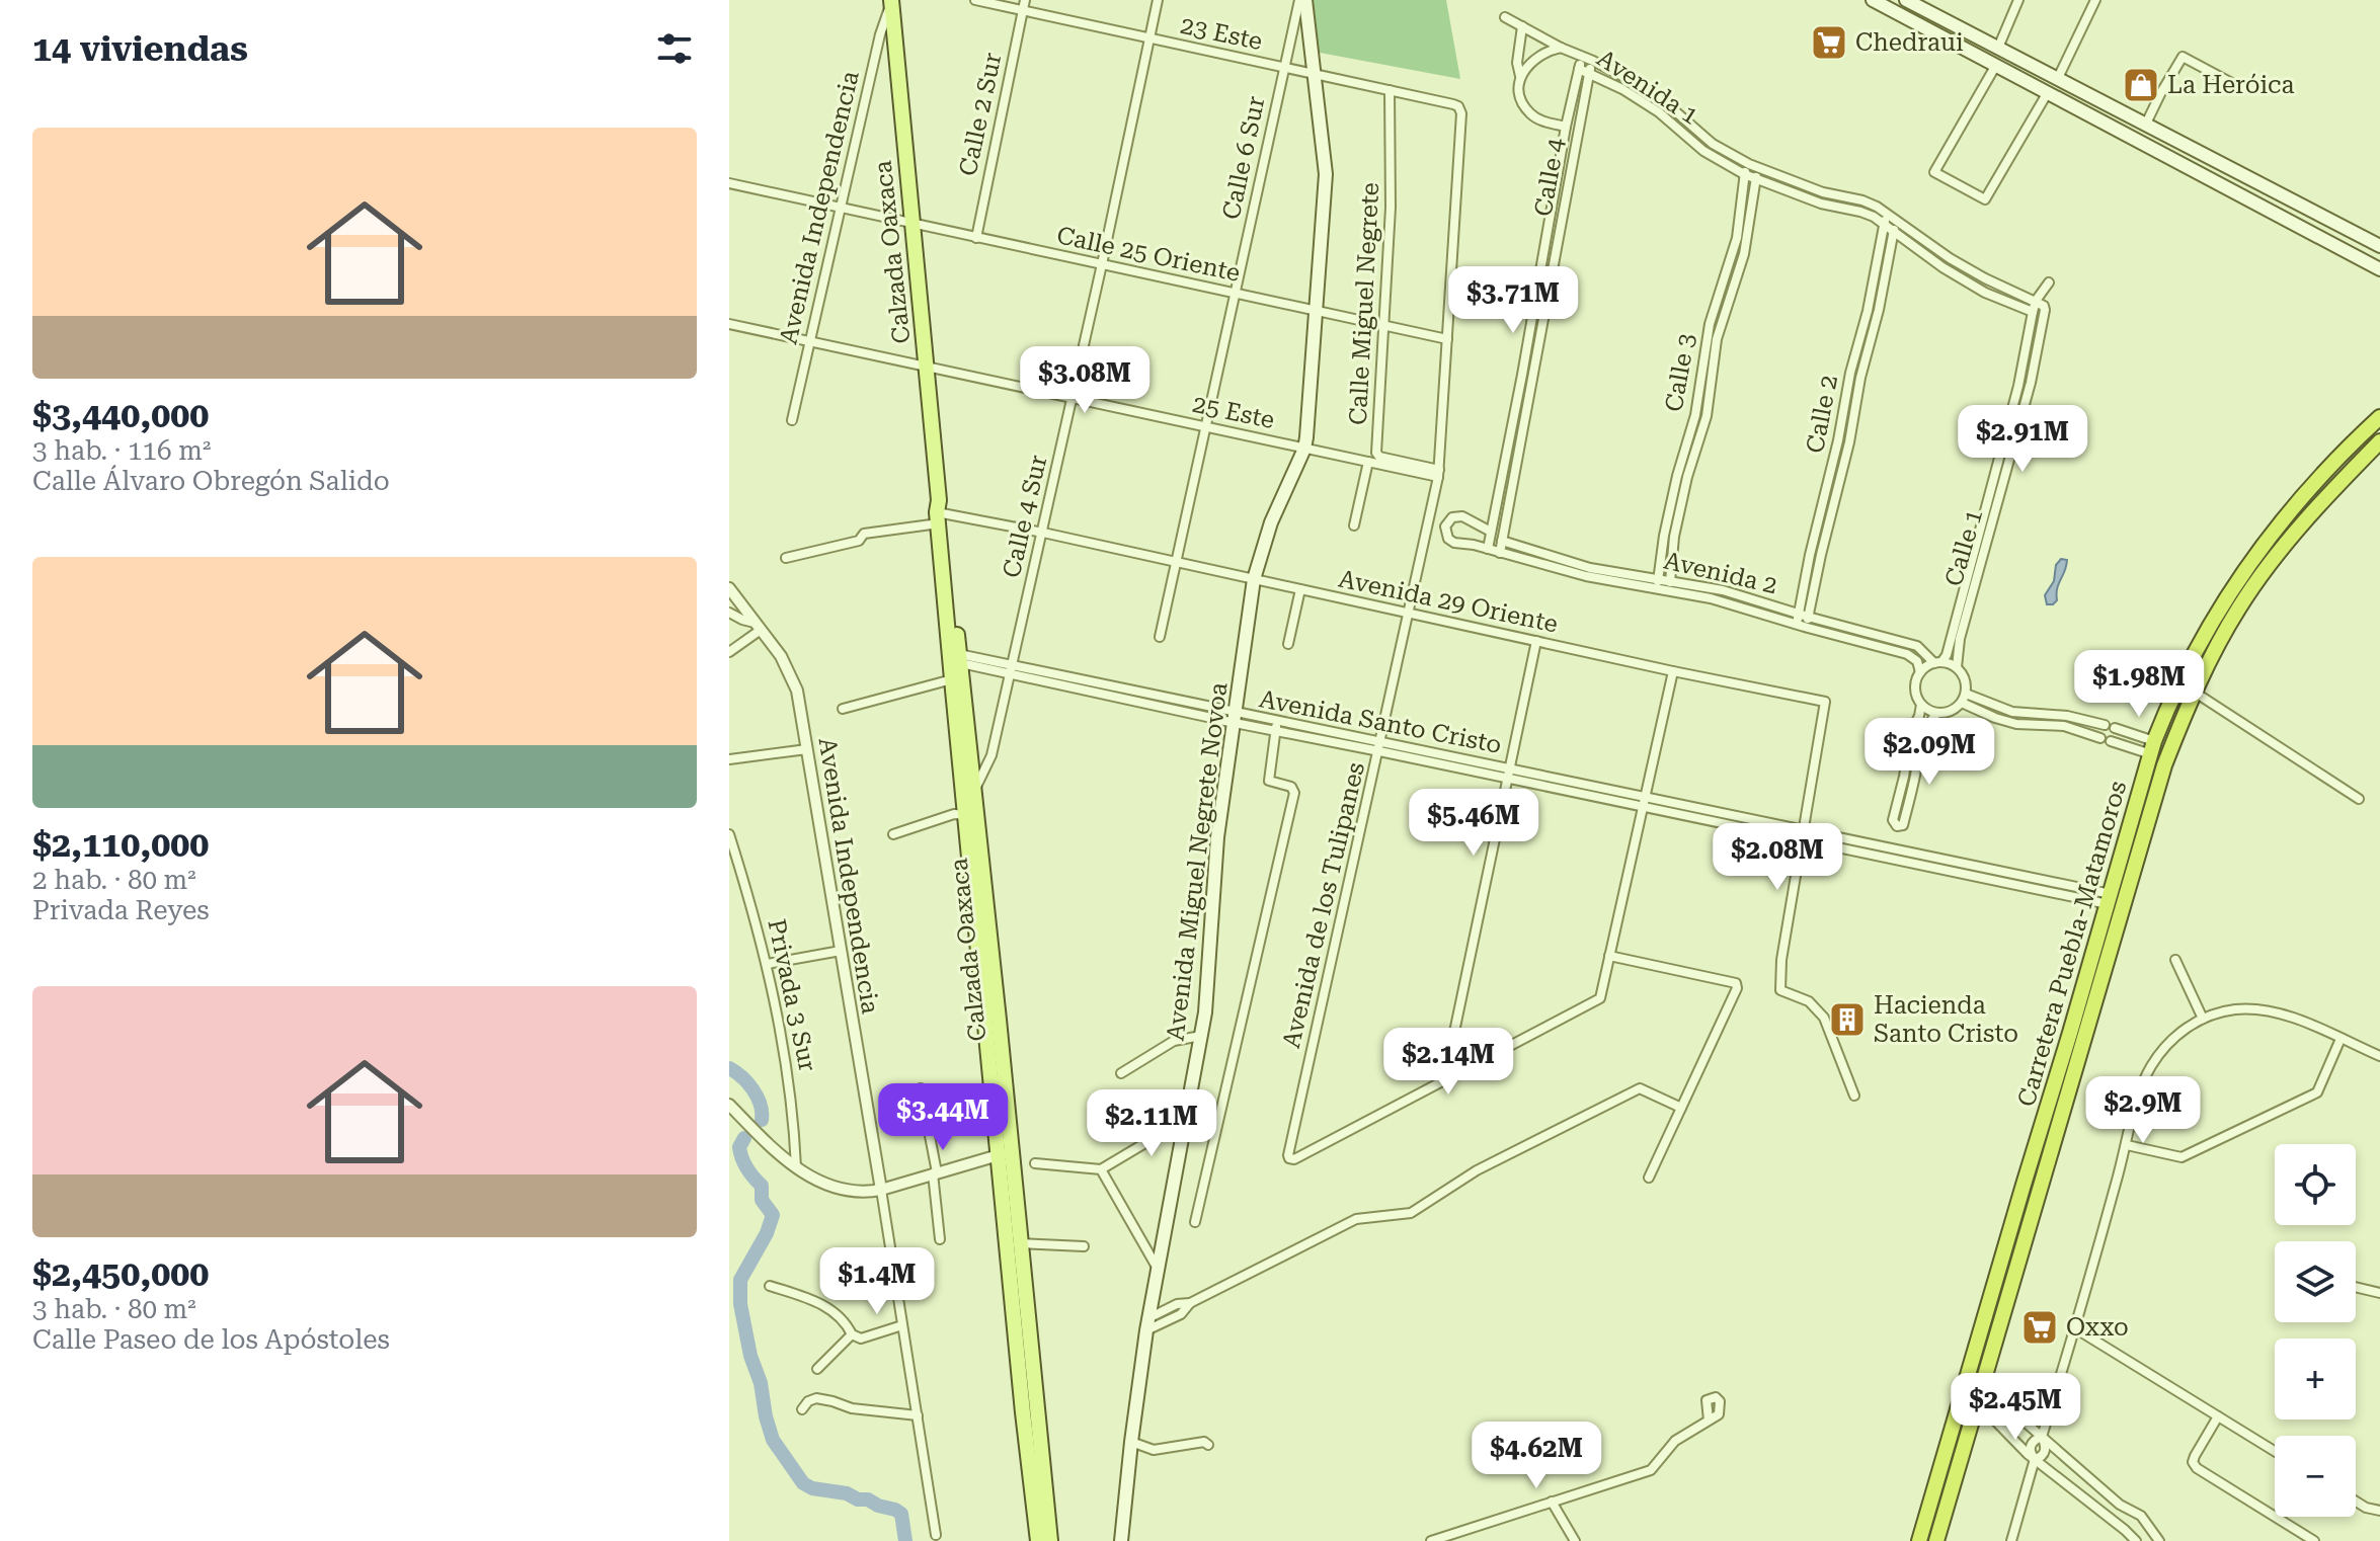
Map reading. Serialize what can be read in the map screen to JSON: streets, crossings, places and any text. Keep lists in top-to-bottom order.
{
  "streets": {
    "highway": ["Carretera Puebla-Matamoros"],
    "main road": ["Calzada Oaxaca", "Avenida Miguel Negrete Novoa"],
    "street": [
      "23 Este",
      "Avenida 1",
      "Calle 2 Sur",
      "Calle 6 Sur",
      "Calle 4",
      "Avenida Independencia",
      "Calle 25 Oriente",
      "Calle Miguel Negrete",
      "Calle 3",
      "25 Este",
      "Calle 2",
      "Calle 4 Sur",
      "Calle 1",
      "Avenida 2",
      "Avenida 29 Oriente",
      "Avenida Santo Cristo",
      "Avenida de los Tulipanes",
      "Privada 3 Sur"
    ]
  },
  "crossings": [
    ["23 Este", "Calle 2 Sur"],
    ["23 Este", "Calle 6 Sur"],
    ["23 Este", "Calle Miguel Negrete"],
    ["23 Este", "Calle 4 Sur"],
    ["23 Este", "Avenida Miguel Negrete Novoa"],
    ["23 Este", "Avenida de los Tulipanes"],
    ["Avenida 1", "Calle 4"],
    ["Avenida 1", "Calle 3"],
    ["Avenida 1", "Calle 2"],
    ["Avenida 1", "Calle 1"],
    ["Calle 2 Sur", "Calle 25 Oriente"],
    ["Calle 6 Sur", "Calle 25 Oriente"],
    ["Calle 6 Sur", "25 Este"],
    ["Calle 6 Sur", "Avenida 29 Oriente"],
    ["Calle 4", "Avenida 2"],
    ["Avenida Independencia", "Calzada Oaxaca"],
    ["Avenida Independencia", "Calle 25 Oriente"],
    ["Avenida Independencia", "25 Este"],
    ["Calzada Oaxaca", "Calle 25 Oriente"],
    ["Calzada Oaxaca", "25 Este"],
    ["Calzada Oaxaca", "Calle 4 Sur"],
    ["Calzada Oaxaca", "Avenida 29 Oriente"],
    ["Calzada Oaxaca", "Avenida Santo Cristo"],
    ["Calle 25 Oriente", "Calle Miguel Negrete"],
    ["Calle 25 Oriente", "Calle 4 Sur"],
    ["Calle 25 Oriente", "Avenida Miguel Negrete Novoa"],
    ["Calle 25 Oriente", "Avenida de los Tulipanes"],
    ["Calle Miguel Negrete", "25 Este"],
    ["Calle Miguel Negrete", "Avenida de los Tulipanes"],
    ["Calle 3", "Avenida 2"],
    ["25 Este", "Calle 4 Sur"],
    ["25 Este", "Avenida Miguel Negrete Novoa"],
    ["25 Este", "Avenida de los Tulipanes"],
    ["Calle 2", "Avenida 2"],
    ["Calle 4 Sur", "Avenida 29 Oriente"],
    ["Calle 4 Sur", "Avenida Santo Cristo"],
    ["Calle 1", "Avenida 2"],
    ["Avenida 29 Oriente", "Avenida Santo Cristo"],
    ["Avenida 29 Oriente", "Avenida Miguel Negrete Novoa"],
    ["Avenida 29 Oriente", "Avenida de los Tulipanes"],
    ["Avenida Santo Cristo", "Avenida Miguel Negrete Novoa"],
    ["Avenida Santo Cristo", "Avenida de los Tulipanes"],
    ["Avenida Santo Cristo", "Carretera Puebla-Matamoros"]
  ],
  "places": {
    "supermarket": ["Chedraui", "Oxxo"],
    "shop": ["La Heróica"],
    "building": ["Hacienda Santo Cristo"]
  },
  "page": {
    "heading": "14 viviendas",
    "list": [
      {
        "name": "$3,440,000",
        "note": "3 hab. · 116 m² · Calle Álvaro Obregón Salido"
      },
      {
        "name": "$2,110,000",
        "note": "2 hab. · 80 m² · Privada Reyes"
      },
      {
        "name": "$2,450,000",
        "note": "3 hab. · 80 m² · Calle Paseo de los Apóstoles"
      }
    ],
    "price": [
      "$3.71M",
      "$3.08M",
      "$2.91M",
      "$1.98M",
      "$2.09M",
      "$5.46M",
      "$2.08M",
      "$2.14M",
      "$2.9M",
      "$3.44M",
      "$2.11M",
      "$1.4M",
      "$2.45M",
      "$4.62M"
    ],
    "map_buttons": ["+", "−"]
  }
}
